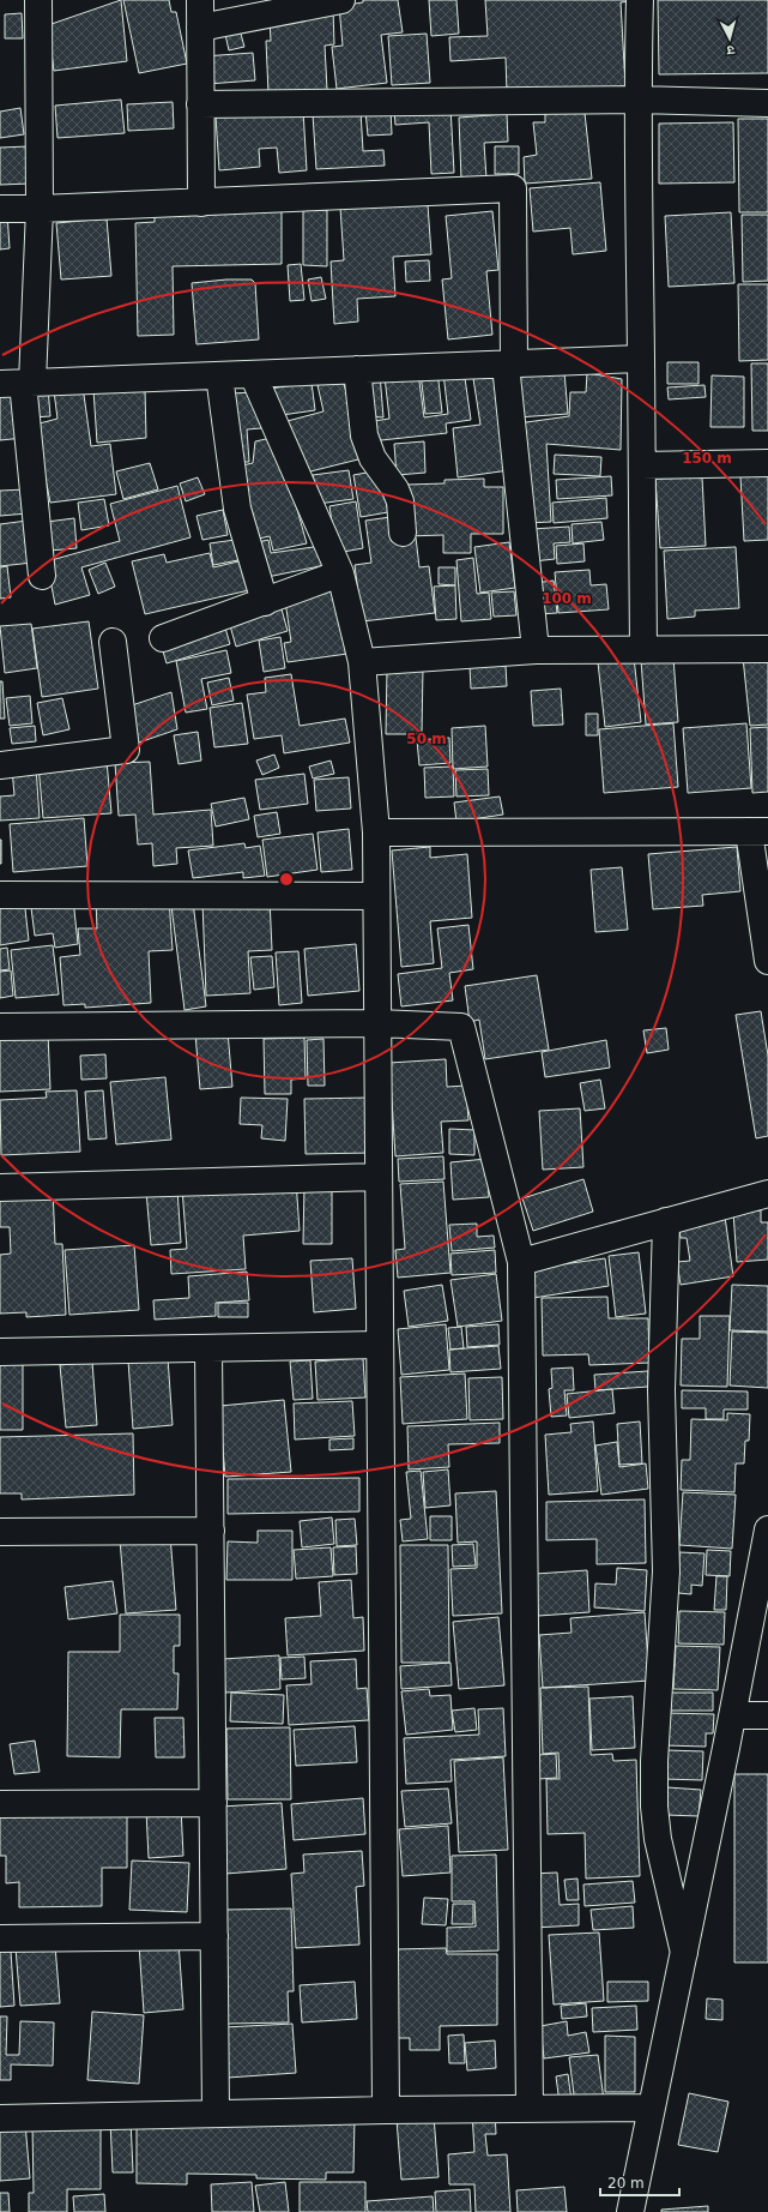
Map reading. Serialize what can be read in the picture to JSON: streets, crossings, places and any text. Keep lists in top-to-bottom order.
{
  "scale_bar": "20 m",
  "north": "bottom",
  "rings": ["150 m", "100 m", "50 m"]
}
